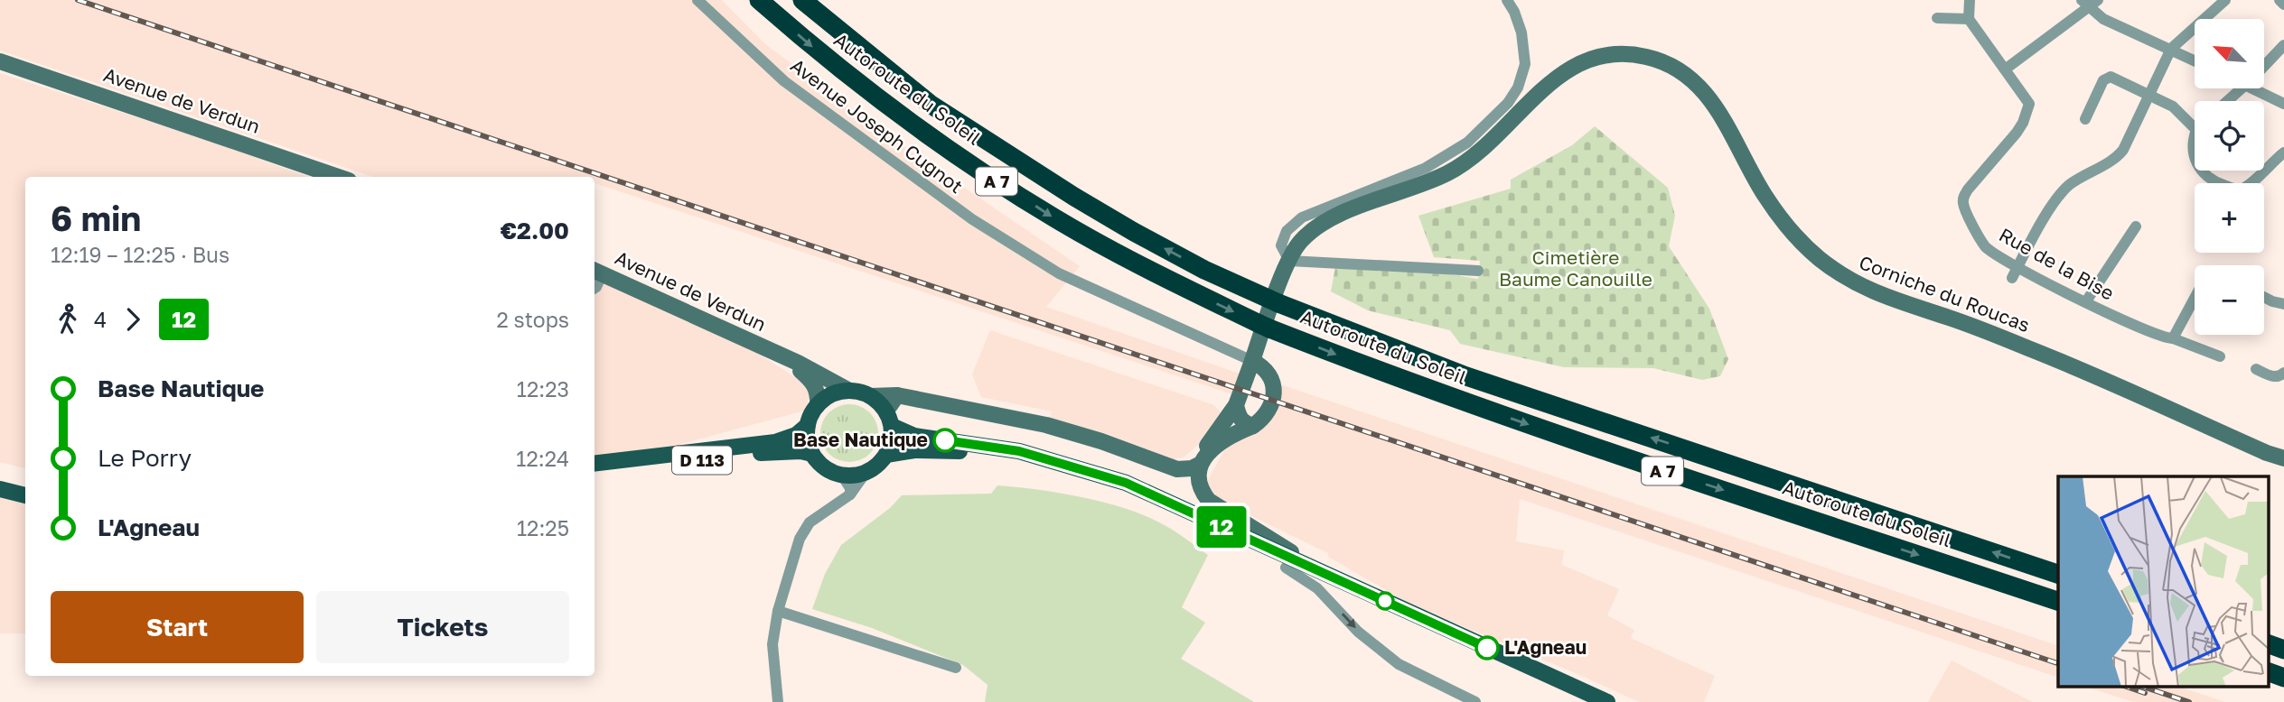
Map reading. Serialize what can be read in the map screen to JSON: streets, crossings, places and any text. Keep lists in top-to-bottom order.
{
  "streets": {
    "highway": ["Autoroute du Soleil", "A 7"],
    "main road": ["Avenue de Verdun", "Corniche du Roucas", "D 113"],
    "street": ["Avenue Joseph Cugnot", "Rue de la Bise"]
  },
  "crossings": [
    ["Avenue Joseph Cugnot", "Corniche du Roucas"]
  ],
  "parks": ["Cimetière Baume Canouille"],
  "places": ["Base Nautique", "L'Agneau"],
  "lines": ["bus line 12"],
  "north": "top left",
  "page": {
    "on_map": "12",
    "map_buttons": ["+", "−"],
    "heading": ["6 min", "12:19 – 12:25 · Bus", "€2.00"],
    "legs": ["4", "12", "2 stops"],
    "list": [
      {
        "name": "Base Nautique",
        "value": "12:23"
      },
      {
        "name": "Le Porry",
        "value": "12:24"
      },
      {
        "name": "L'Agneau",
        "value": "12:25"
      }
    ],
    "buttons": ["Start", "Tickets"]
  }
}
